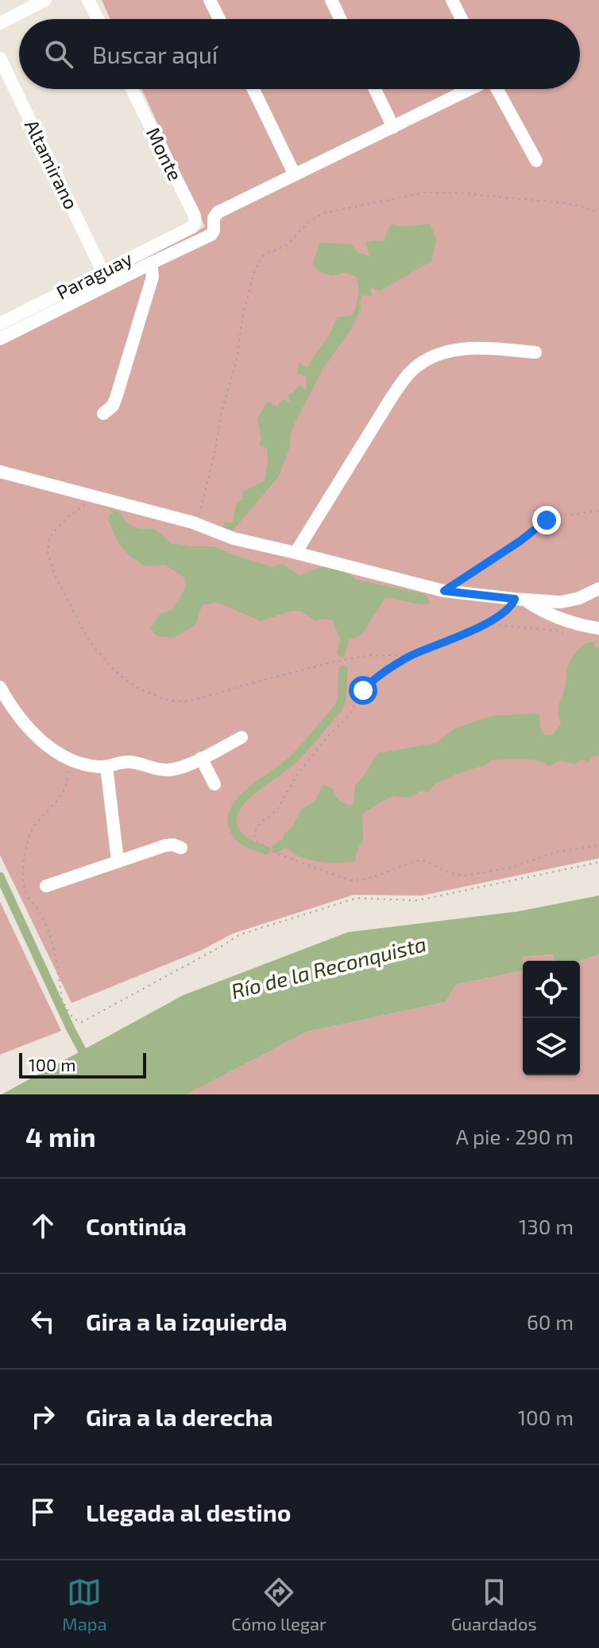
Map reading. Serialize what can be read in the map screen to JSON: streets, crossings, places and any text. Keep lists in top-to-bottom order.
{
  "streets": {
    "street": ["Monte", "Altamirano", "Paraguay"]
  },
  "crossings": [
    ["Monte", "Paraguay"],
    ["Altamirano", "Paraguay"]
  ],
  "water": ["Río de la Reconquista"],
  "scale_bar": "100 m",
  "page": {
    "search": "Buscar aquí",
    "scale": "100 m",
    "heading": ["4 min", "A pie · 290 m"],
    "list": [
      ["Continúa", "130 m"],
      ["Gira a la izquierda", "60 m"],
      ["Gira a la derecha", "100 m"],
      "Llegada al destino"
    ],
    "nav": ["Mapa", "Cómo llegar", "Guardados"]
  }
}
